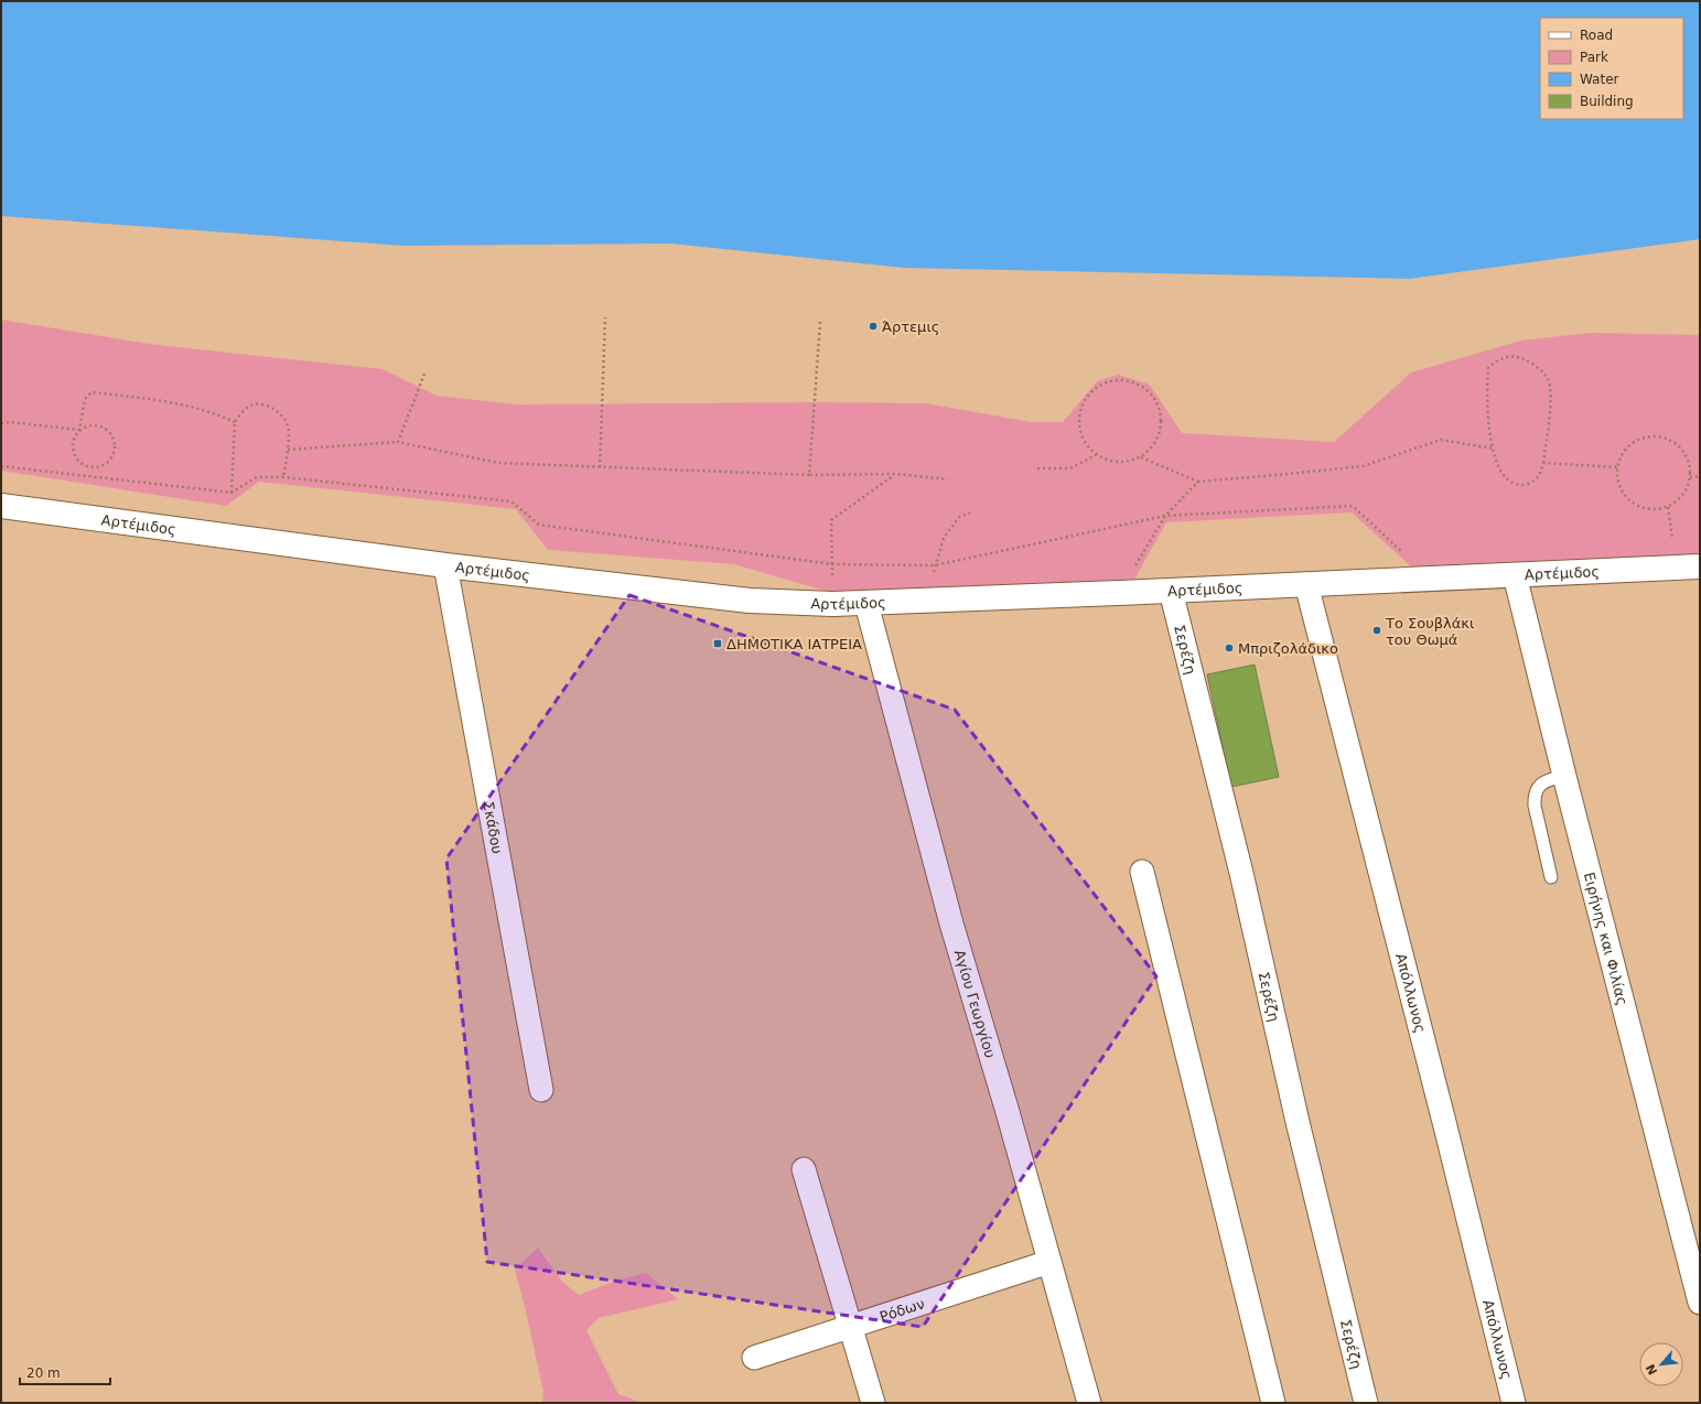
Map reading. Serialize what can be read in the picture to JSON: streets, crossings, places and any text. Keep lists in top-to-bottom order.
{
  "streets": {
    "main road": ["Αρτέμιδος"],
    "street": [
      "Σερέζη",
      "Σκάδου",
      "Ειρήνης και Φιλίας",
      "Απόλλωνος",
      "Αγίου Γεωργίου",
      "Ρόδων"
    ]
  },
  "crossings": [
    ["Αρτέμιδος", "Σερέζη"],
    ["Αρτέμιδος", "Σκάδου"],
    ["Αρτέμιδος", "Ειρήνης και Φιλίας"],
    ["Αρτέμιδος", "Απόλλωνος"],
    ["Αρτέμιδος", "Αγίου Γεωργίου"],
    ["Αγίου Γεωργίου", "Ρόδων"]
  ],
  "places": {
    "other": ["Άρτεμις", "Το Σουβλάκι του Θωμά", "Μπριζολάδικο"],
    "transit": ["ΔΗΜΟΤΙΚΑ ΙΑΤΡΕΙΑ"]
  },
  "legend": [
    "Road",
    "Park",
    "Water",
    "Building"
  ],
  "scale_bar": "20 m",
  "north": "bottom left"
}
